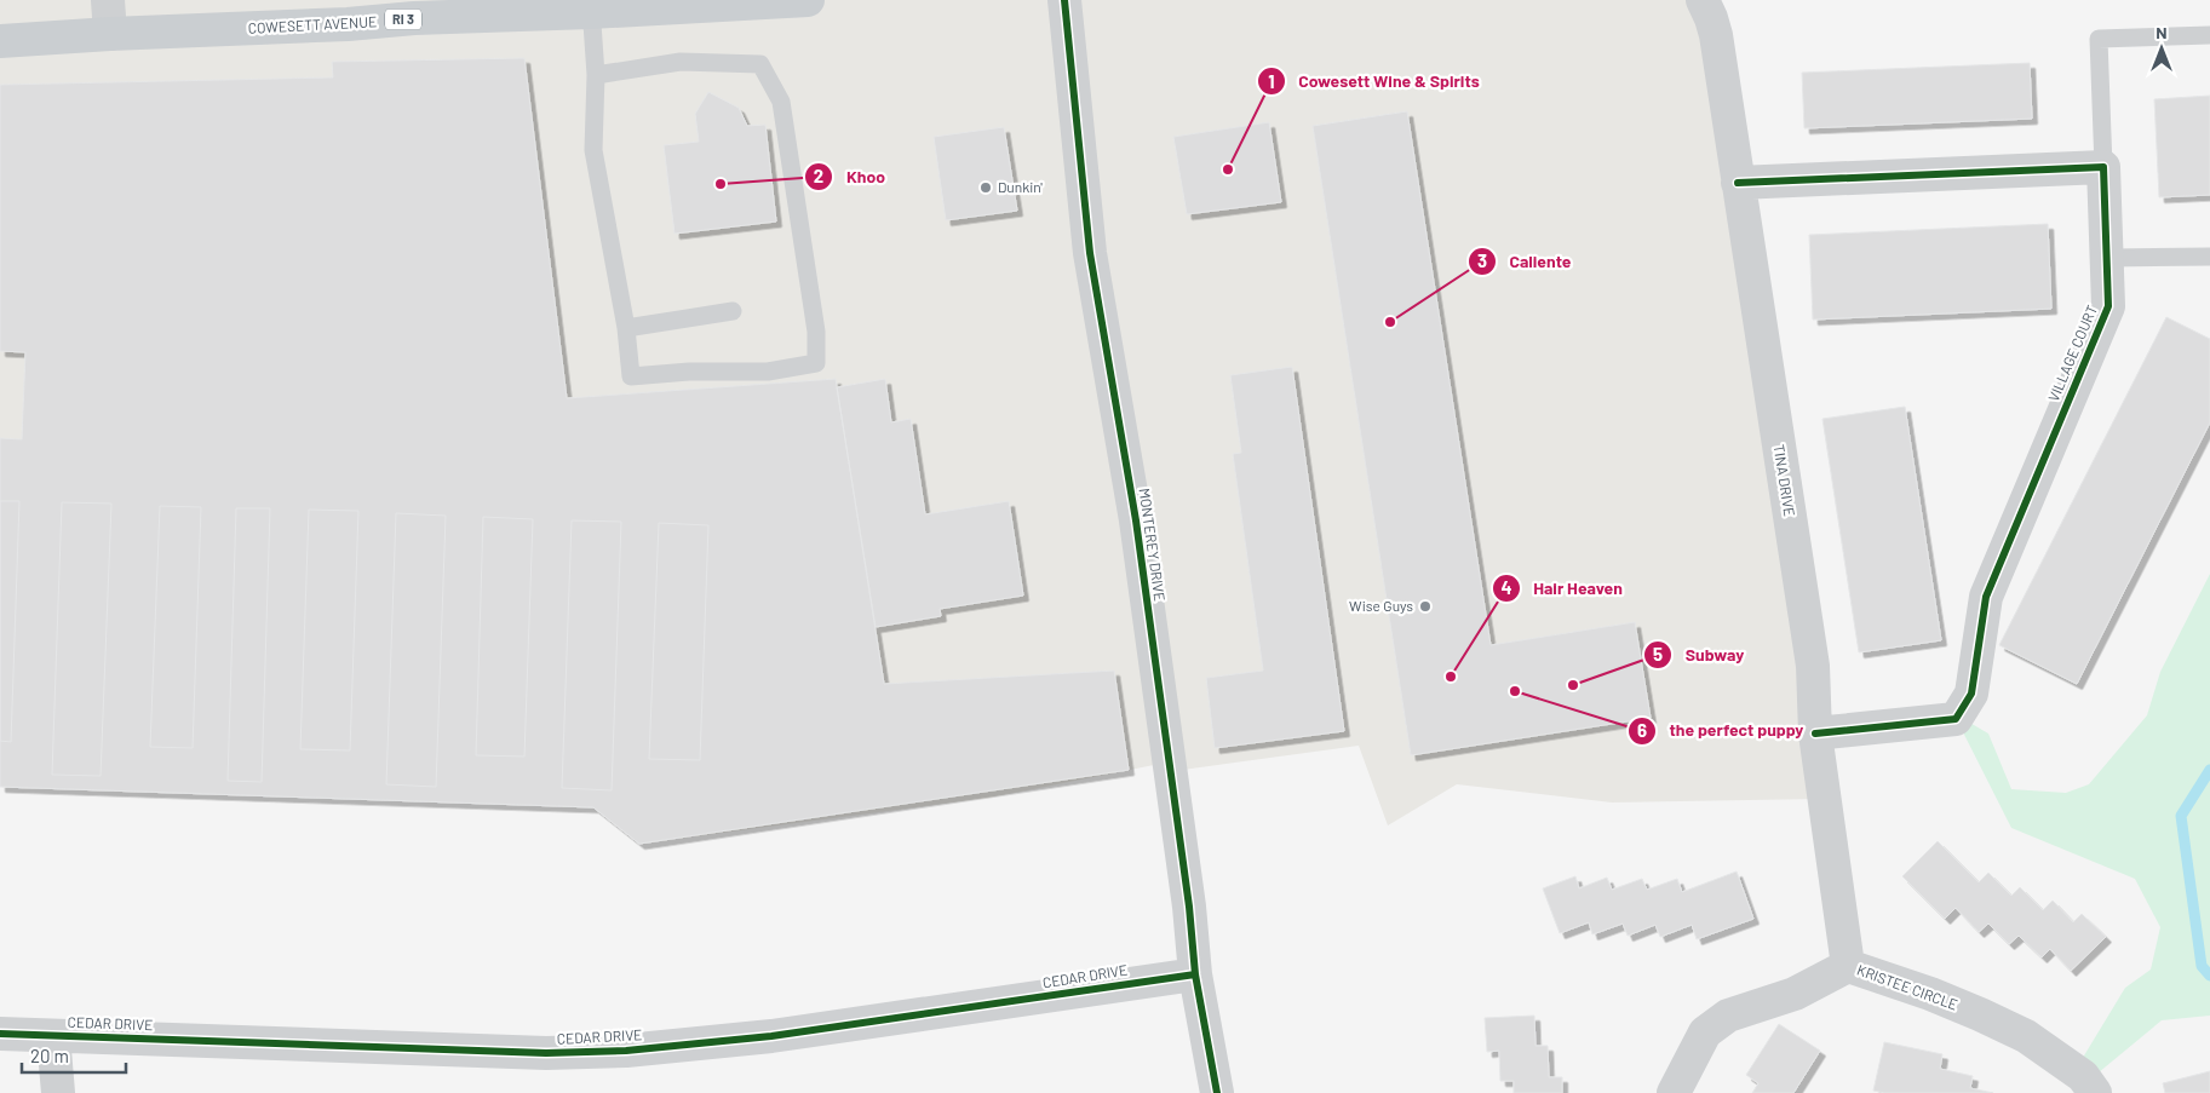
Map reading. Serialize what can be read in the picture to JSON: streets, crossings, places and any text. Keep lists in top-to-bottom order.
{
  "streets": {
    "main road": ["RI 3", "COWESETT AVENUE"],
    "street": [
      "VILLAGE COURT",
      "TINA DRIVE",
      "MONTEREY DRIVE",
      "CEDAR DRIVE",
      "KRISTEE CIRCLE"
    ]
  },
  "crossings": [
    ["VILLAGE COURT", "TINA DRIVE"],
    ["TINA DRIVE", "KRISTEE CIRCLE"],
    ["MONTEREY DRIVE", "CEDAR DRIVE"]
  ],
  "places": [
    "Cowesett Wine & Spirits",
    "Khoo",
    "Dunkin'",
    "Caliente",
    "Wise Guys",
    "Hair Heaven",
    "Subway",
    "the perfect puppy"
  ],
  "scale_bar": "20 m",
  "north": "top"
}
